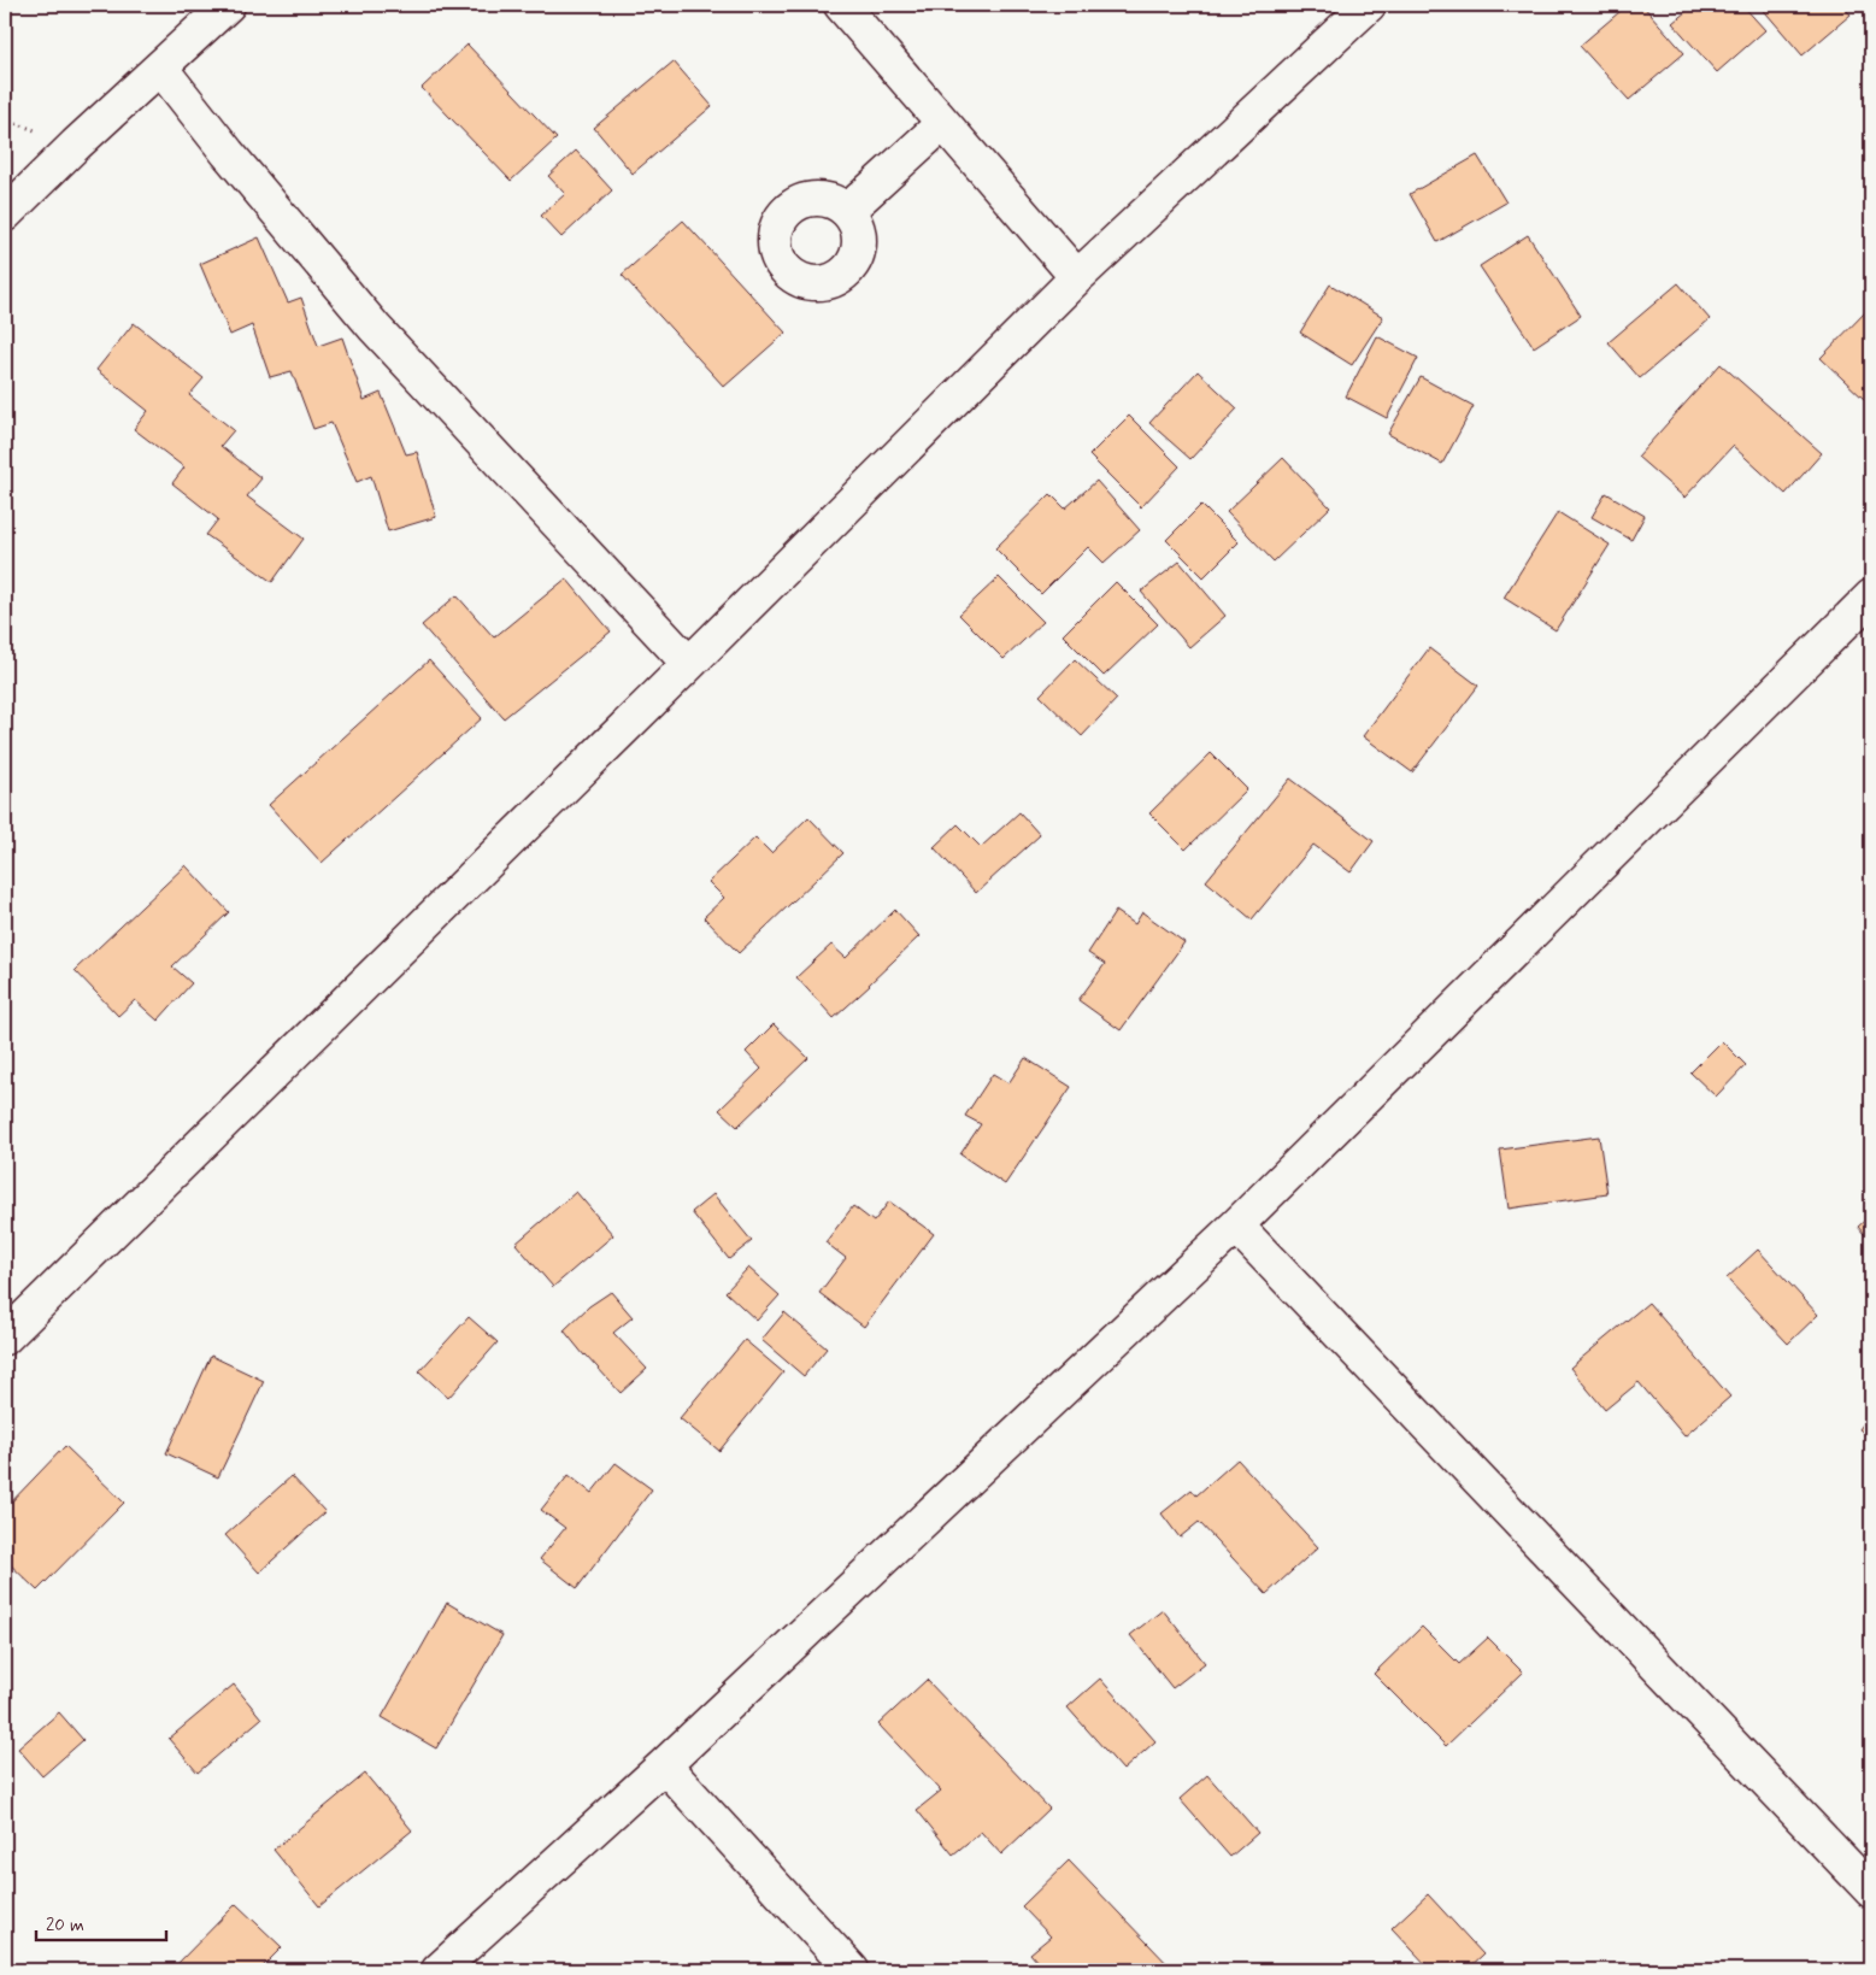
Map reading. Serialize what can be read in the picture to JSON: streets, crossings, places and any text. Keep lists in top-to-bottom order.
{
  "scale_bar": "20 m"
}
